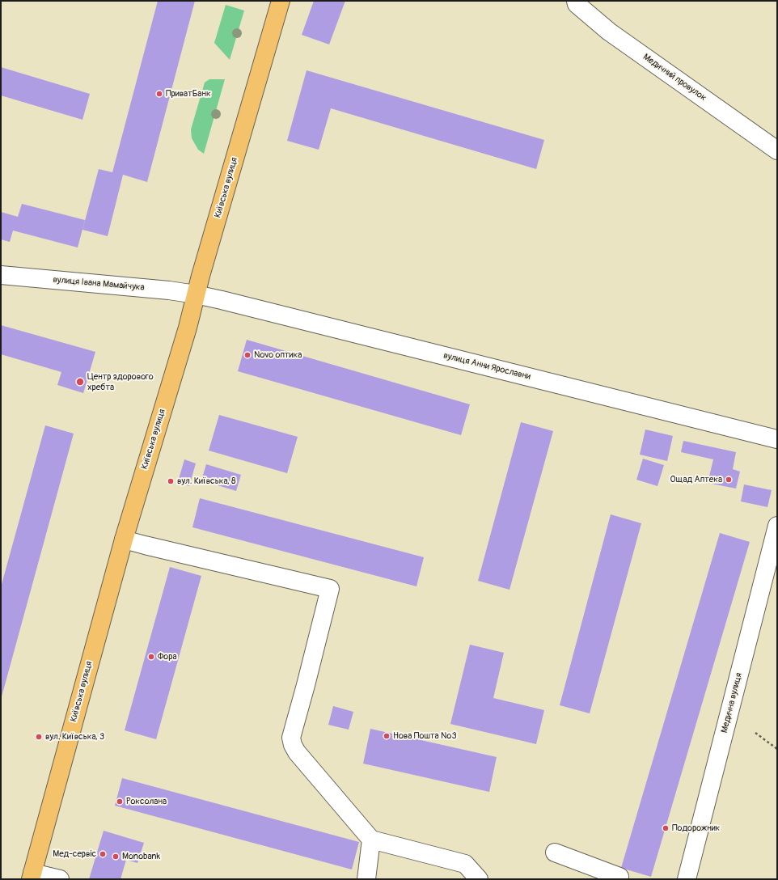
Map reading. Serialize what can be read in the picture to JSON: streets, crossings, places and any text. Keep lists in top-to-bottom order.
{
  "streets": {
    "main road": ["Київська вулиця"],
    "street": [
      "Медичний провулок",
      "вулиця Івана Мамайчука",
      "вулиця Анни Ярославни",
      "Медична вулиця"
    ]
  },
  "crossings": [
    ["Київська вулиця", "вулиця Івана Мамайчука"],
    ["Київська вулиця", "вулиця Анни Ярославни"],
    ["вулиця Івана Мамайчука", "вулиця Анни Ярославни"]
  ],
  "places": [
    "ПриватБанк",
    "Novo оптика",
    "Центр здорового хребта",
    "Ощад Аптека",
    "вул. Київська, 8",
    "Фора",
    "Нова Пошта №3",
    "вул. Київська, 3",
    "Роксолана",
    "Подорожник",
    "Мед-сервіс",
    "Monobank"
  ]
}
